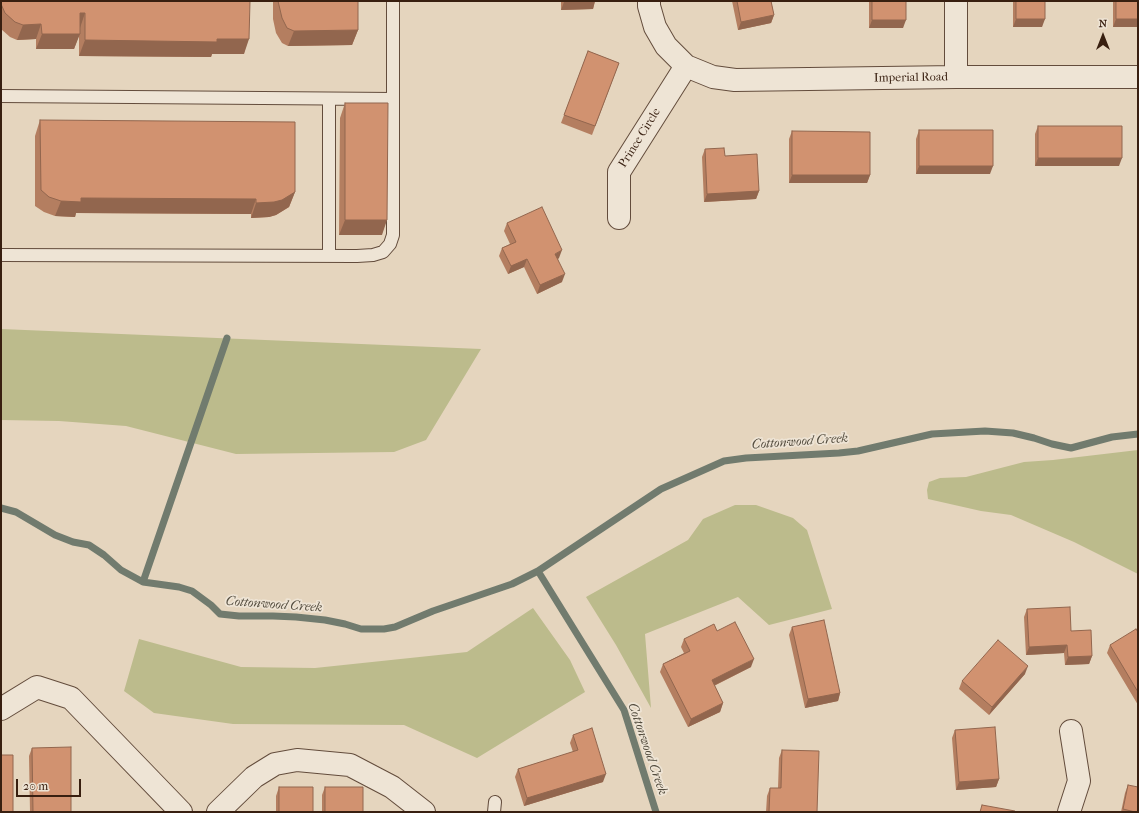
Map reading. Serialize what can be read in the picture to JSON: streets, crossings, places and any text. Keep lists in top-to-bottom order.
{
  "streets": {
    "street": ["Imperial Road", "Prince Circle"]
  },
  "crossings": [
    ["Imperial Road", "Prince Circle"]
  ],
  "water": ["Cottonwood Creek"],
  "scale_bar": "20 m",
  "north": "top"
}
